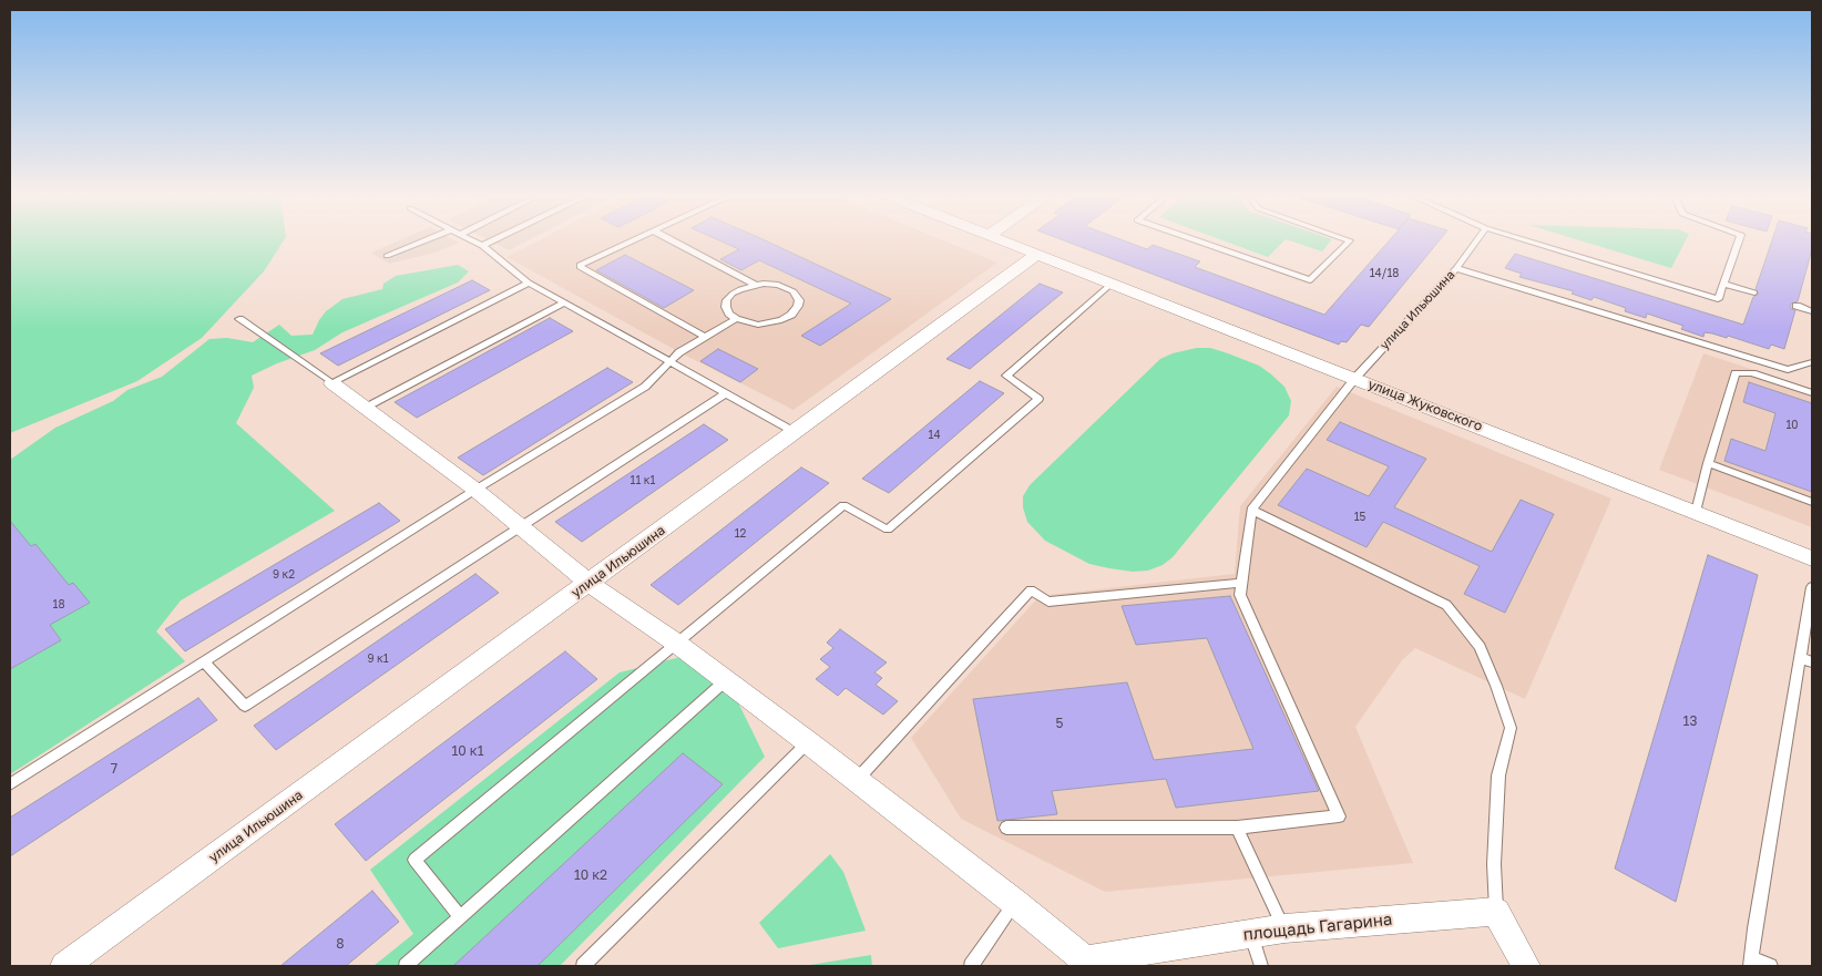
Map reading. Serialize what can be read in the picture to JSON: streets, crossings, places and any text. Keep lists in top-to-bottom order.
{
  "streets": {
    "street": ["улица Ильюшина", "улица Жуковского", "площадь Гагарина"]
  },
  "crossings": [
    ["улица Ильюшина", "улица Жуковского"]
  ],
  "house_numbers": [
    "14/18",
    "10",
    "14",
    "11 к1",
    "15",
    "12",
    "9 к2",
    "18",
    "9 к1",
    "13",
    "5",
    "10 к1",
    "7",
    "10 к2",
    "8"
  ]
}
